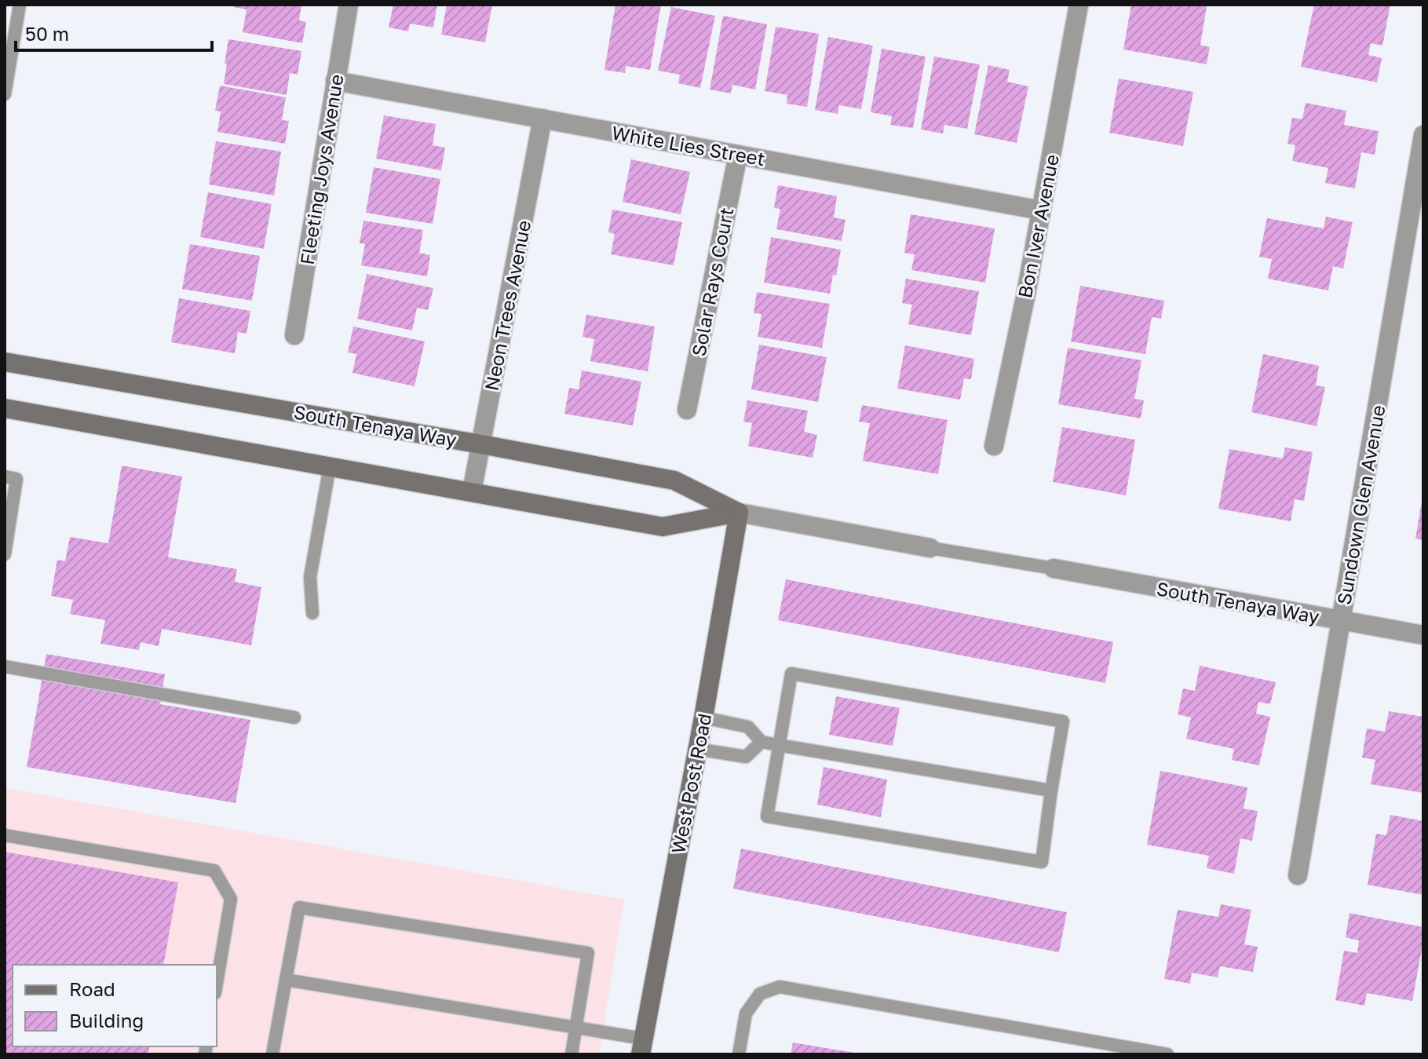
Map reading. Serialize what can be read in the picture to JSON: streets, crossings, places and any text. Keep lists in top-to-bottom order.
{
  "streets": {
    "street": [
      "White Lies Street",
      "Fleeting Joys Avenue",
      "Bon Iver Avenue",
      "Solar Rays Court",
      "Neon Trees Avenue",
      "South Tenaya Way",
      "Sundown Glen Avenue",
      "West Post Road"
    ]
  },
  "crossings": [
    ["White Lies Street", "Fleeting Joys Avenue"],
    ["White Lies Street", "Bon Iver Avenue"],
    ["White Lies Street", "Solar Rays Court"],
    ["White Lies Street", "Neon Trees Avenue"],
    ["Neon Trees Avenue", "South Tenaya Way"],
    ["South Tenaya Way", "Sundown Glen Avenue"],
    ["South Tenaya Way", "West Post Road"]
  ],
  "legend": ["Road", "Building"],
  "scale_bar": "50 m"
}
